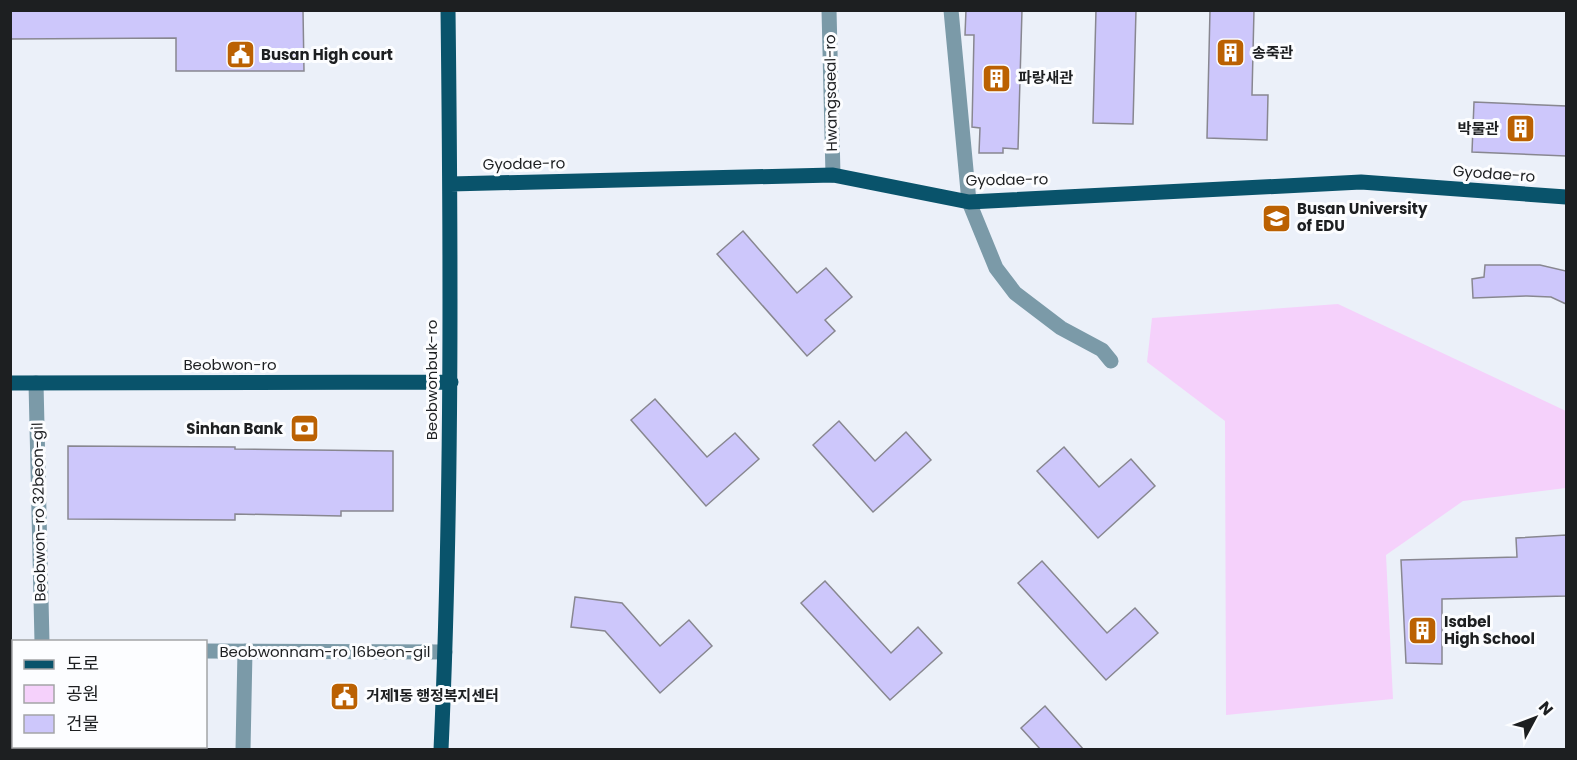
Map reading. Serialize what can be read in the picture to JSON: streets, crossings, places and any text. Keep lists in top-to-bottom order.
{
  "streets": {
    "main road": ["Gyodae-ro", "Beobwon-ro", "Beobwonbuk-ro"],
    "street": ["Hwangsaeal-ro", "Beobwon-ro 32beon-gil", "Beobwonnam-ro 16beon-gil"]
  },
  "crossings": [
    ["Hwangsaeal-ro", "Gyodae-ro"],
    ["Gyodae-ro", "Beobwonbuk-ro"],
    ["Beobwon-ro", "Beobwonbuk-ro"],
    ["Beobwon-ro", "Beobwon-ro 32beon-gil"],
    ["Beobwonbuk-ro", "Beobwonnam-ro 16beon-gil"]
  ],
  "places": {
    "building": [
      "송죽관",
      "파랑새관",
      "박물관",
      "Isabel High School"
    ],
    "public building": ["Busan High court", "거제1동 행정복지센터"],
    "school or university": ["Busan University of EDU"],
    "bank": ["Sinhan Bank"]
  },
  "legend": ["도로", "공원", "건물"],
  "north": "top right"
}
